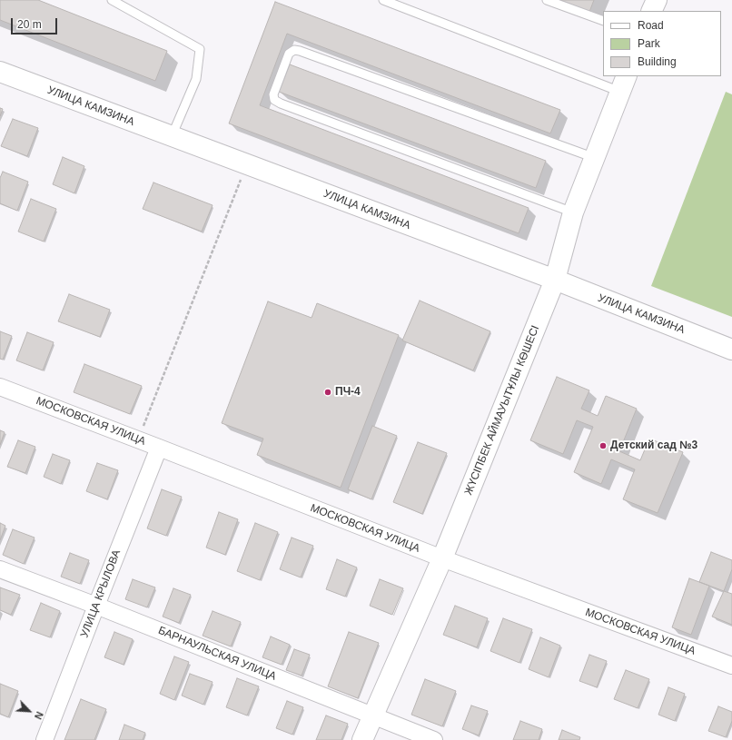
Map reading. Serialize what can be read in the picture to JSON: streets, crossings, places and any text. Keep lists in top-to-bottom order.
{
  "streets": {
    "main road": ["УЛИЦА КАМЗИНА", "ЖҮСІПБЕК АЙМАУЫТҰЛЫ КӨШЕСІ"],
    "street": ["МОСКОВСКАЯ УЛИЦА", "УЛИЦА КРЫЛОВА", "БАРНАУЛЬСКАЯ УЛИЦА"]
  },
  "crossings": [
    ["УЛИЦА КАМЗИНА", "ЖҮСІПБЕК АЙМАУЫТҰЛЫ КӨШЕСІ"],
    ["ЖҮСІПБЕК АЙМАУЫТҰЛЫ КӨШЕСІ", "МОСКОВСКАЯ УЛИЦА"],
    ["ЖҮСІПБЕК АЙМАУЫТҰЛЫ КӨШЕСІ", "БАРНАУЛЬСКАЯ УЛИЦА"],
    ["МОСКОВСКАЯ УЛИЦА", "УЛИЦА КРЫЛОВА"],
    ["УЛИЦА КРЫЛОВА", "БАРНАУЛЬСКАЯ УЛИЦА"]
  ],
  "places": ["ПЧ-4", "Детский сад №3"],
  "legend": ["Road", "Park", "Building"],
  "scale_bar": "20 m",
  "north": "bottom right"
}
